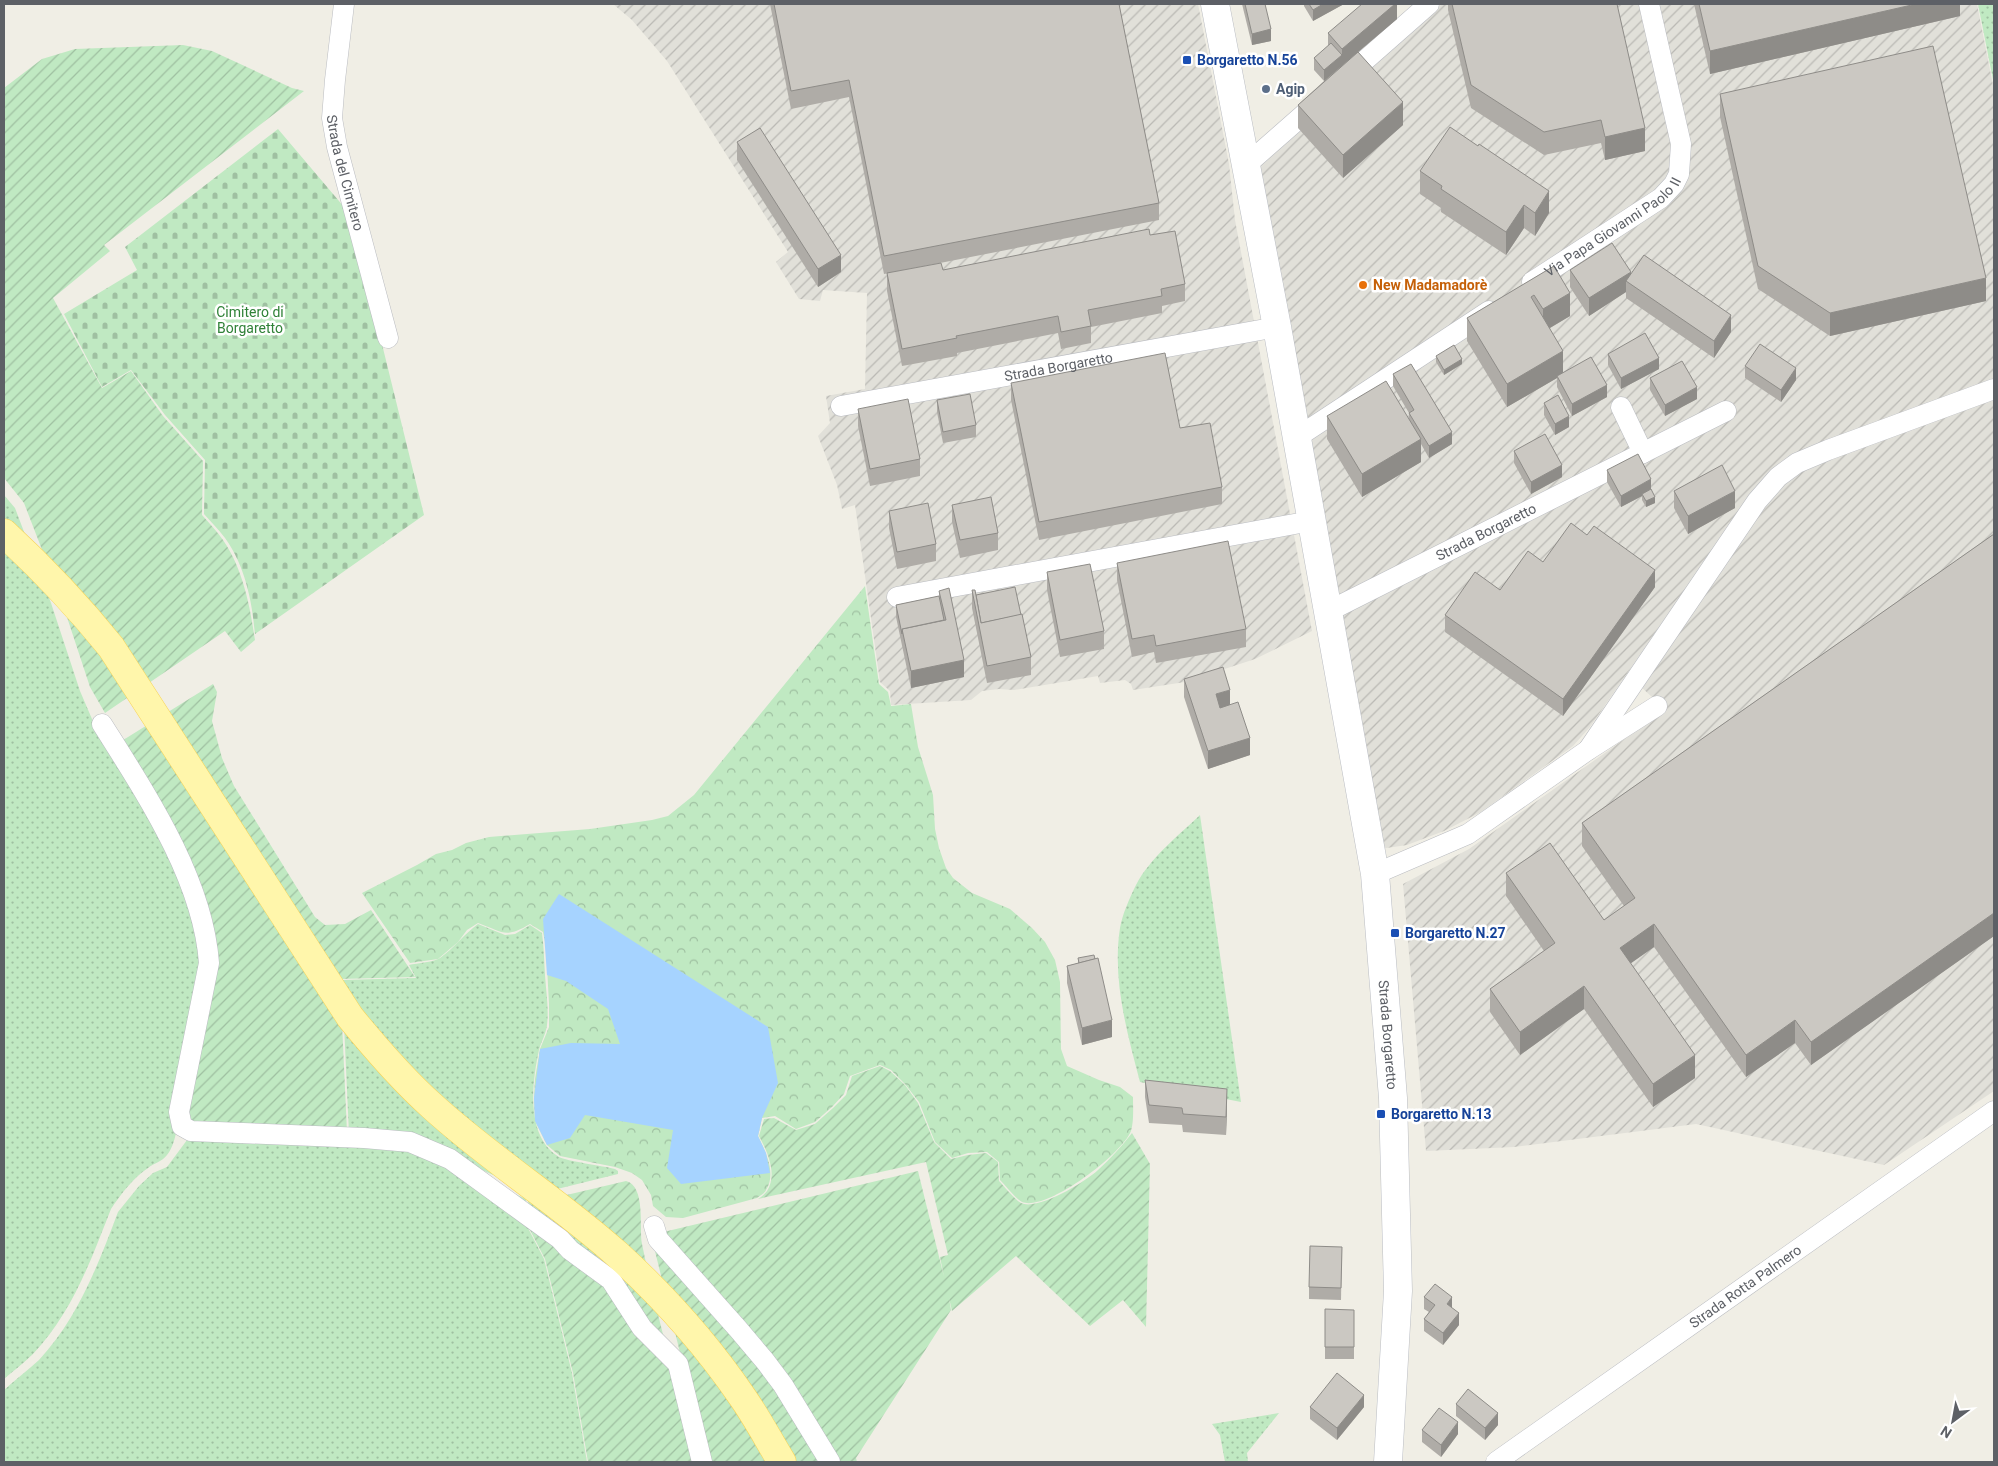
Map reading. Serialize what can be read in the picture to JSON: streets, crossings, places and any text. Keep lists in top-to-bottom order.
{
  "streets": {
    "street": [
      "Strada del Cimitero",
      "Via Papa Giovanni Paolo II",
      "Strada Borgaretto",
      "Strada Rotta Palmero"
    ]
  },
  "parks": ["Cimitero di Borgaretto"],
  "places": {
    "transit": ["Borgaretto N.56", "Borgaretto N.27", "Borgaretto N.13"],
    "other": ["Agip", "New Madamadorè"]
  },
  "north": "bottom left"
}
